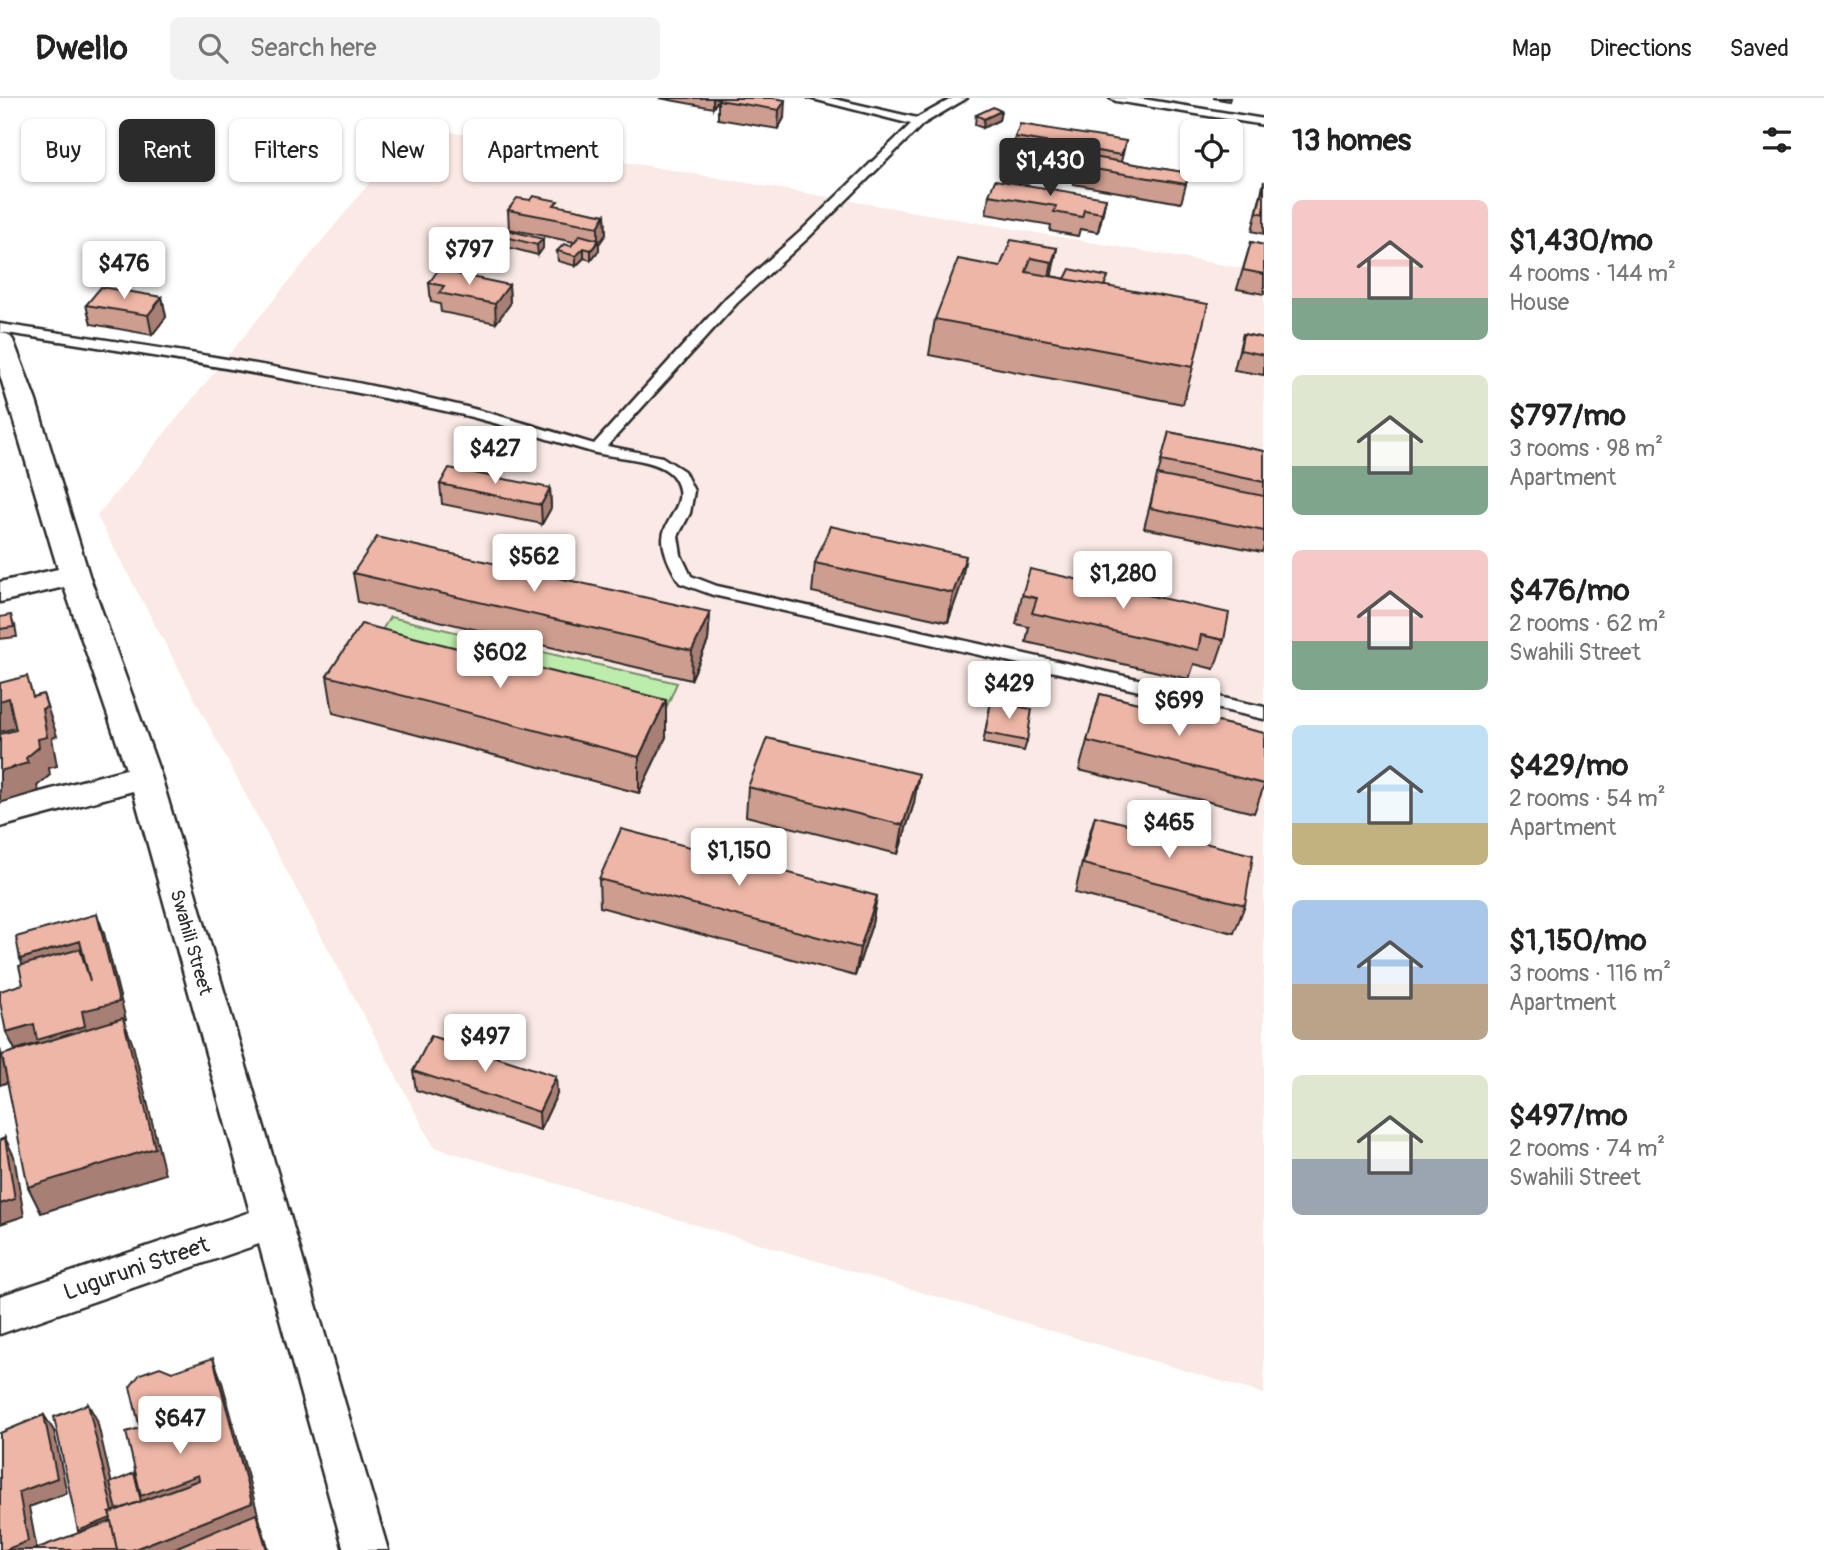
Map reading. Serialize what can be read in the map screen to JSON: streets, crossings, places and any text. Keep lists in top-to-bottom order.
{
  "streets": {
    "street": ["Swahili Street", "Luguruni Street"]
  },
  "crossings": [
    ["Swahili Street", "Luguruni Street"]
  ],
  "page": {
    "header": "Dwello",
    "search": "Search here",
    "nav": ["Map", "Directions", "Saved"],
    "heading": "13 homes",
    "chip": [
      "Buy",
      "Rent",
      "Filters",
      "New",
      "Apartment"
    ],
    "price": [
      "$1,430",
      "$797",
      "$476",
      "$427",
      "$562",
      "$1,280",
      "$602",
      "$429",
      "$699",
      "$465",
      "$1,150",
      "$497",
      "$647"
    ],
    "list": [
      {
        "name": "$1,430/mo",
        "note": "4 rooms · 144 m² · House"
      },
      {
        "name": "$797/mo",
        "note": "3 rooms · 98 m² · Apartment"
      },
      {
        "name": "$476/mo",
        "note": "2 rooms · 62 m² · Swahili Street"
      },
      {
        "name": "$429/mo",
        "note": "2 rooms · 54 m² · Apartment"
      },
      {
        "name": "$1,150/mo",
        "note": "3 rooms · 116 m² · Apartment"
      },
      {
        "name": "$497/mo",
        "note": "2 rooms · 74 m² · Swahili Street"
      }
    ]
  }
}
